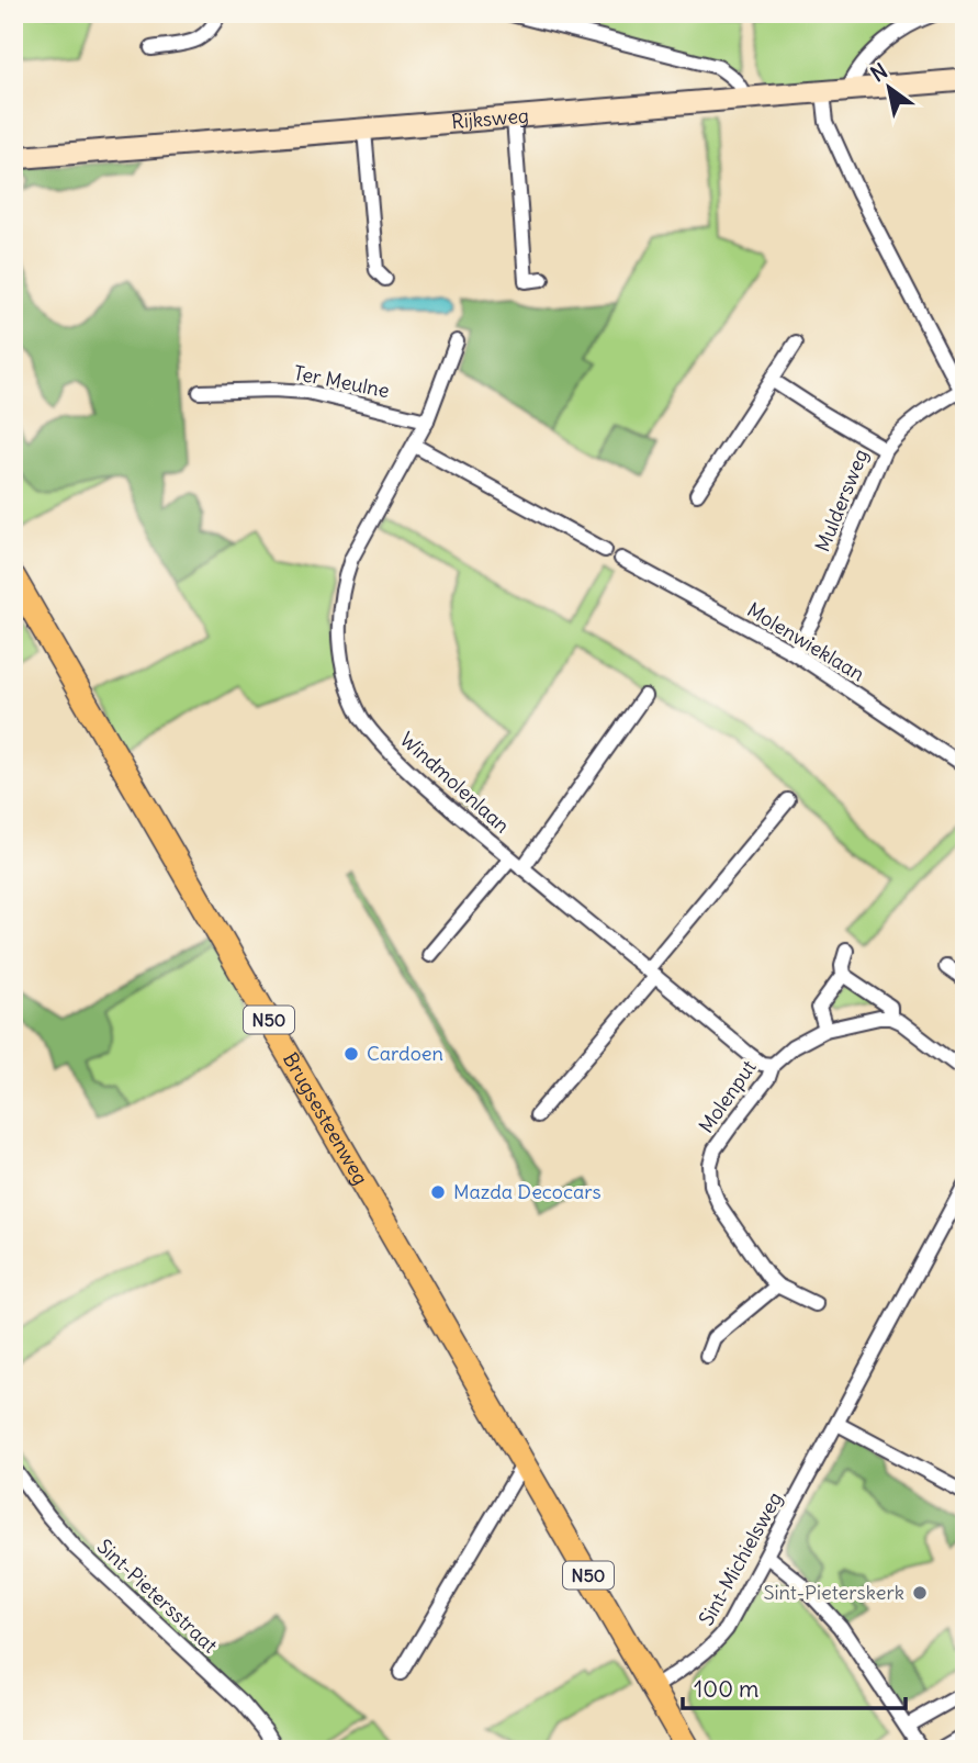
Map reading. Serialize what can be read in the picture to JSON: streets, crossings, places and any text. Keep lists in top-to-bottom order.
{
  "streets": {
    "main road": ["Rijksweg", "N50", "Brugsesteenweg"],
    "street": [
      "Ter Meulne",
      "Muldersweg",
      "Molenwieklaan",
      "Windmolenlaan",
      "Molenput",
      "Sint-Michielsweg",
      "Sint-Pietersstraat"
    ]
  },
  "crossings": [
    ["Ter Meulne", "Windmolenlaan"],
    ["Muldersweg", "Molenwieklaan"],
    ["Windmolenlaan", "Molenput"],
    ["Brugsesteenweg", "Sint-Michielsweg"]
  ],
  "places": ["Cardoen", "Mazda Decocars", "Sint-Pieterskerk"],
  "scale_bar": "100 m",
  "north": "top left"
}
